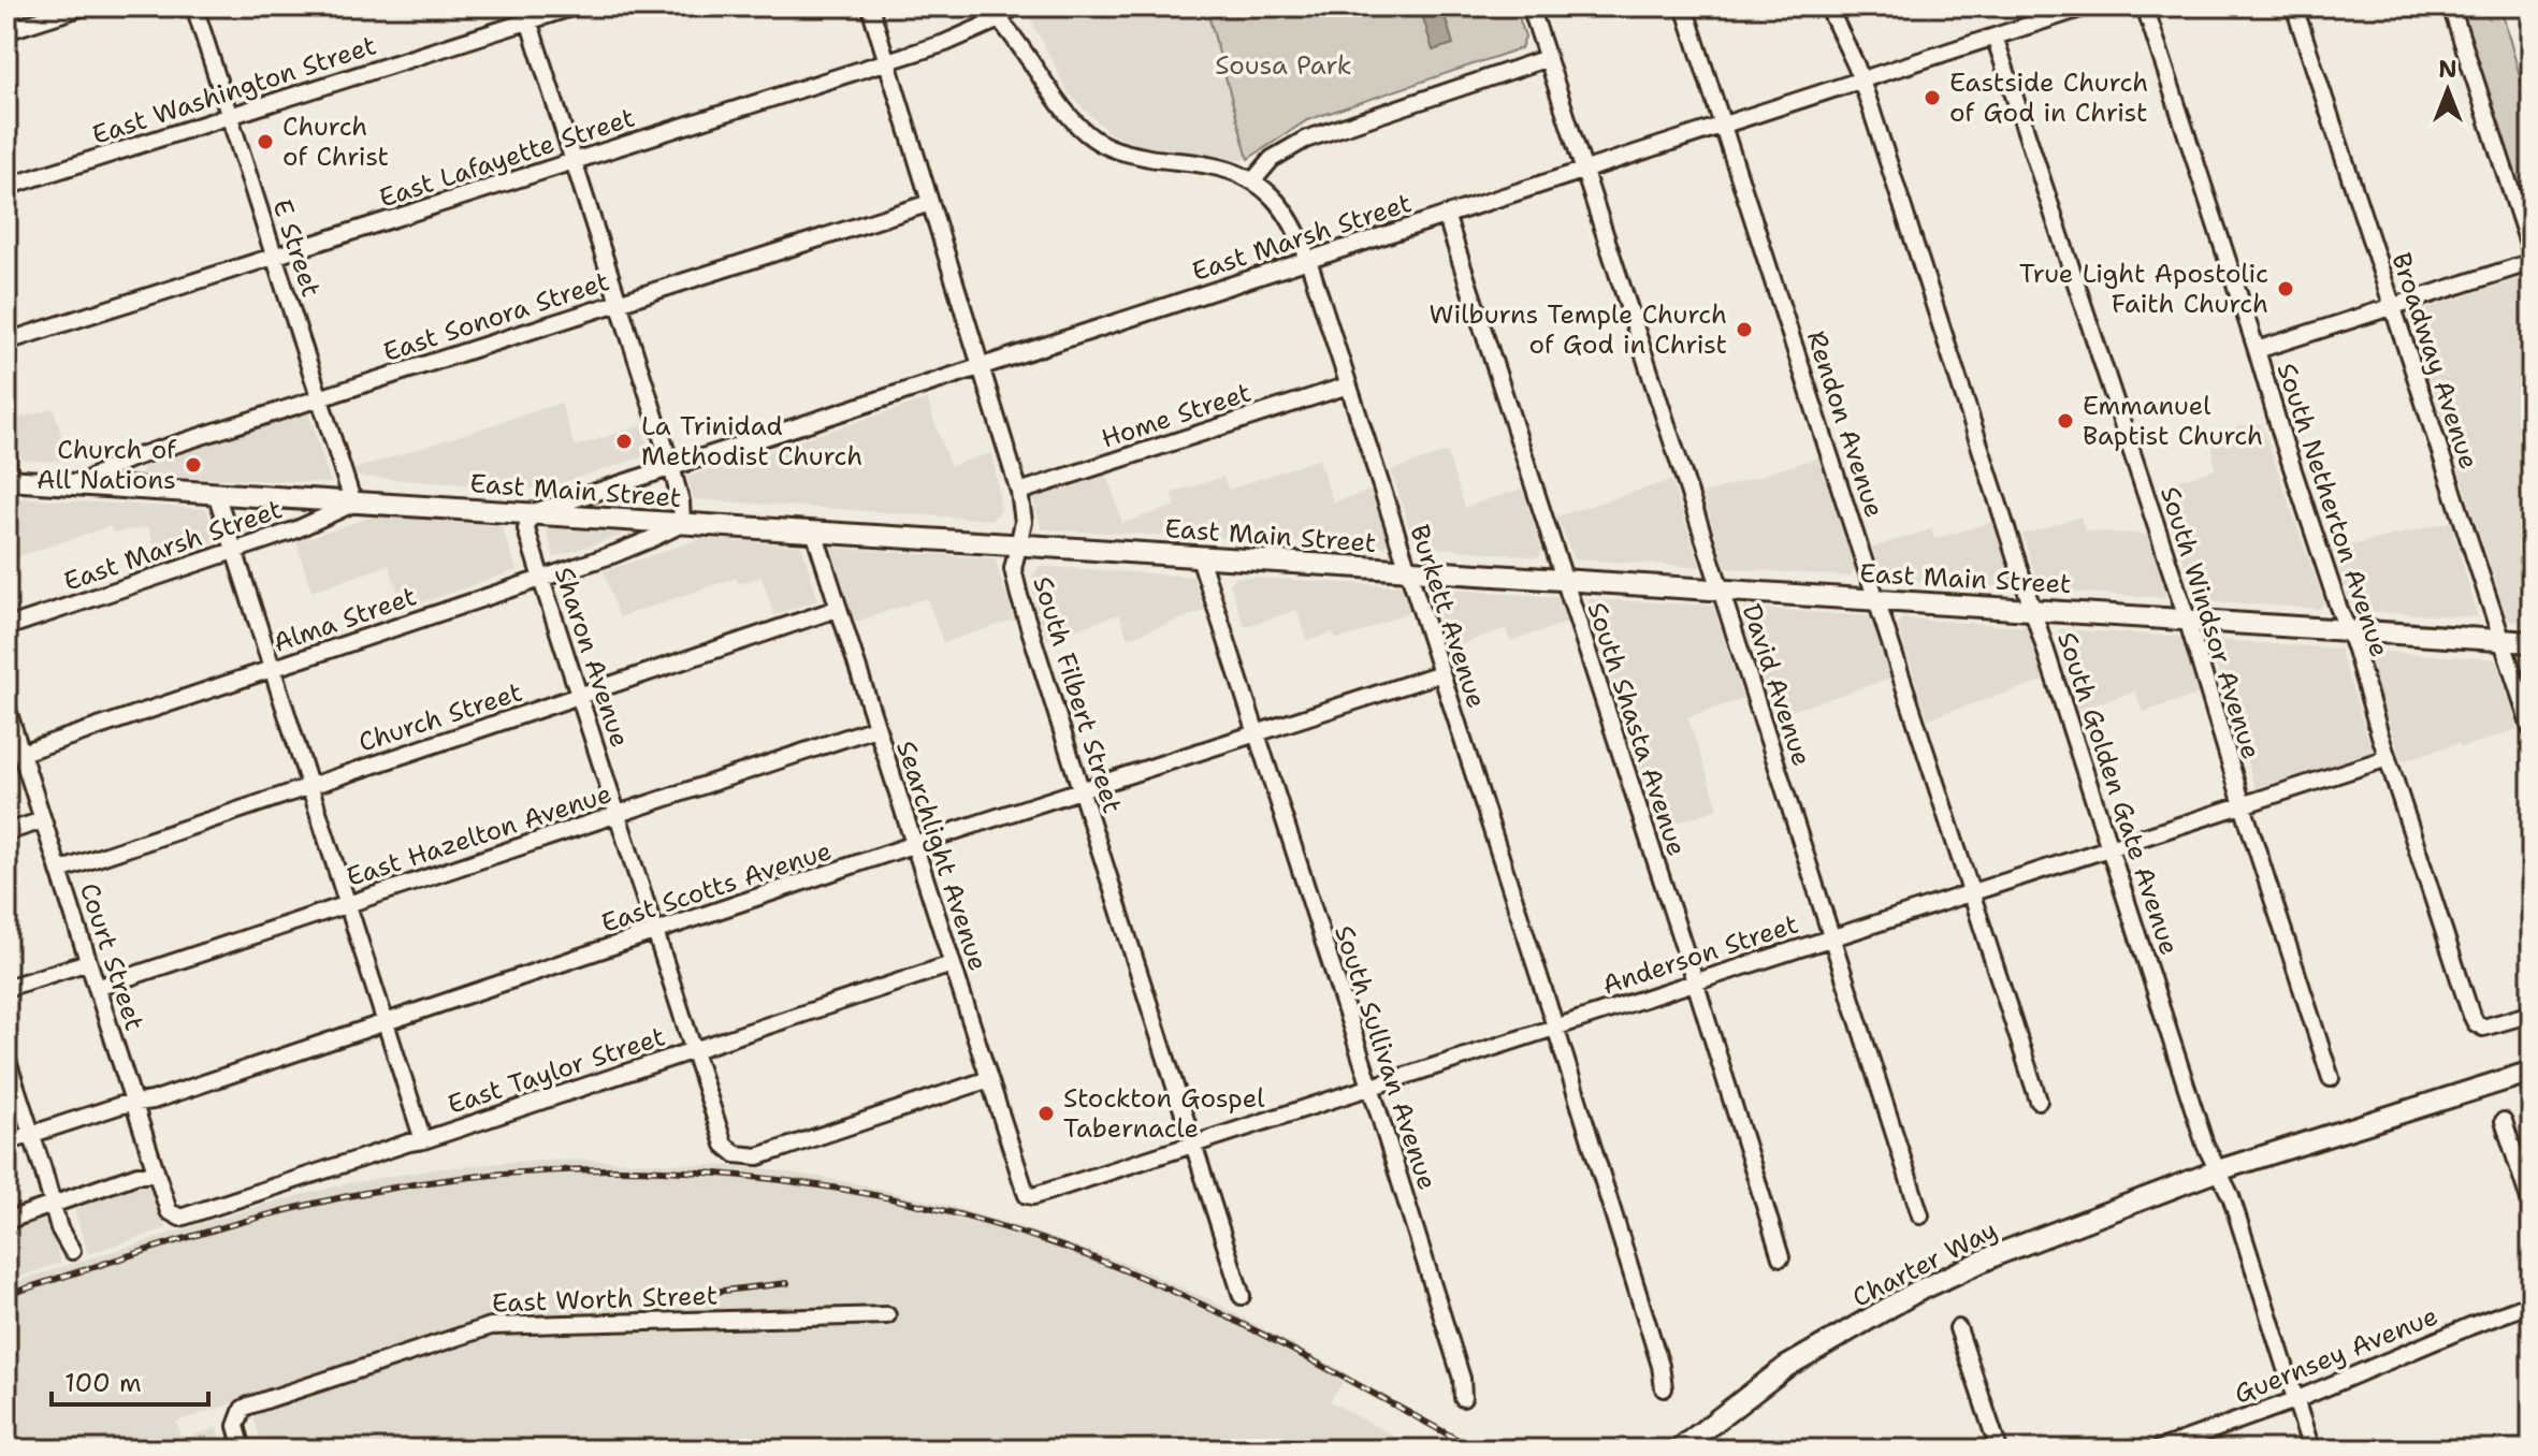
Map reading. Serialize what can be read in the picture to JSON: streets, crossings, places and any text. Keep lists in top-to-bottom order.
{
  "streets": {
    "main road": ["East Main Street", "Charter Way"],
    "street": [
      "East Washington Street",
      "East Lafayette Street",
      "East Marsh Street",
      "E Street",
      "East Sonora Street",
      "Broadway Avenue",
      "Home Street",
      "Rendon Avenue",
      "South Netherton Avenue",
      "Burkett Avenue",
      "Alma Street",
      "South Windsor Avenue",
      "Sharon Avenue",
      "David Avenue",
      "South Filbert Street",
      "Church Street",
      "South Shasta Avenue",
      "South Golden Gate Avenue",
      "East Hazelton Avenue",
      "Searchlight Avenue",
      "East Scotts Avenue",
      "Anderson Street",
      "Court Street",
      "South Sullivan Avenue",
      "East Taylor Street",
      "East Worth Street",
      "Guernsey Avenue"
    ]
  },
  "crossings": [
    ["East Washington Street", "E Street"],
    ["East Lafayette Street", "E Street"],
    ["East Lafayette Street", "Burkett Avenue"],
    ["East Lafayette Street", "South Filbert Street"],
    ["East Marsh Street", "E Street"],
    ["East Marsh Street", "Rendon Avenue"],
    ["East Marsh Street", "East Main Street"],
    ["East Marsh Street", "Burkett Avenue"],
    ["East Marsh Street", "South Windsor Avenue"],
    ["East Marsh Street", "Sharon Avenue"],
    ["East Marsh Street", "David Avenue"],
    ["East Marsh Street", "South Filbert Street"],
    ["East Marsh Street", "South Shasta Avenue"],
    ["East Marsh Street", "South Golden Gate Avenue"],
    ["E Street", "East Sonora Street"],
    ["E Street", "East Main Street"],
    ["East Sonora Street", "East Main Street"],
    ["East Sonora Street", "South Filbert Street"],
    ["Broadway Avenue", "East Main Street"],
    ["Home Street", "Burkett Avenue"],
    ["Home Street", "South Filbert Street"],
    ["Rendon Avenue", "East Main Street"],
    ["Rendon Avenue", "Anderson Street"],
    ["East Main Street", "South Netherton Avenue"],
    ["East Main Street", "Burkett Avenue"],
    ["East Main Street", "Alma Street"],
    ["East Main Street", "South Windsor Avenue"],
    ["East Main Street", "Sharon Avenue"],
    ["East Main Street", "David Avenue"],
    ["East Main Street", "South Filbert Street"],
    ["East Main Street", "South Shasta Avenue"],
    ["East Main Street", "South Golden Gate Avenue"],
    ["East Main Street", "Searchlight Avenue"],
    ["East Main Street", "South Sullivan Avenue"],
    ["South Netherton Avenue", "Anderson Street"],
    ["Burkett Avenue", "East Scotts Avenue"],
    ["Burkett Avenue", "Anderson Street"],
    ["Alma Street", "Sharon Avenue"],
    ["Alma Street", "Court Street"],
    ["South Windsor Avenue", "Anderson Street"],
    ["Sharon Avenue", "Church Street"],
    ["Sharon Avenue", "East Hazelton Avenue"],
    ["Sharon Avenue", "Searchlight Avenue"],
    ["Sharon Avenue", "East Scotts Avenue"],
    ["Sharon Avenue", "East Taylor Street"],
    ["David Avenue", "Anderson Street"],
    ["South Filbert Street", "East Scotts Avenue"],
    ["South Filbert Street", "Anderson Street"],
    ["Church Street", "Searchlight Avenue"],
    ["Church Street", "Court Street"],
    ["South Shasta Avenue", "Anderson Street"],
    ["South Golden Gate Avenue", "Anderson Street"],
    ["South Golden Gate Avenue", "Charter Way"],
    ["South Golden Gate Avenue", "Guernsey Avenue"],
    ["East Hazelton Avenue", "Searchlight Avenue"],
    ["East Hazelton Avenue", "Court Street"],
    ["Searchlight Avenue", "East Scotts Avenue"],
    ["Searchlight Avenue", "Anderson Street"],
    ["Searchlight Avenue", "East Taylor Street"],
    ["East Scotts Avenue", "Court Street"],
    ["East Scotts Avenue", "South Sullivan Avenue"],
    ["Anderson Street", "South Sullivan Avenue"],
    ["Court Street", "East Taylor Street"]
  ],
  "parks": ["Sousa Park"],
  "places": [
    "Eastside Church of God in Christ",
    "Church of Christ",
    "True Light Apostolic Faith Church",
    "Wilburns Temple Church of God in Christ",
    "Emmanuel Baptist Church",
    "La Trinidad Methodist Church",
    "Church of All Nations",
    "Stockton Gospel Tabernacle"
  ],
  "scale_bar": "100 m",
  "north": "top"
}
